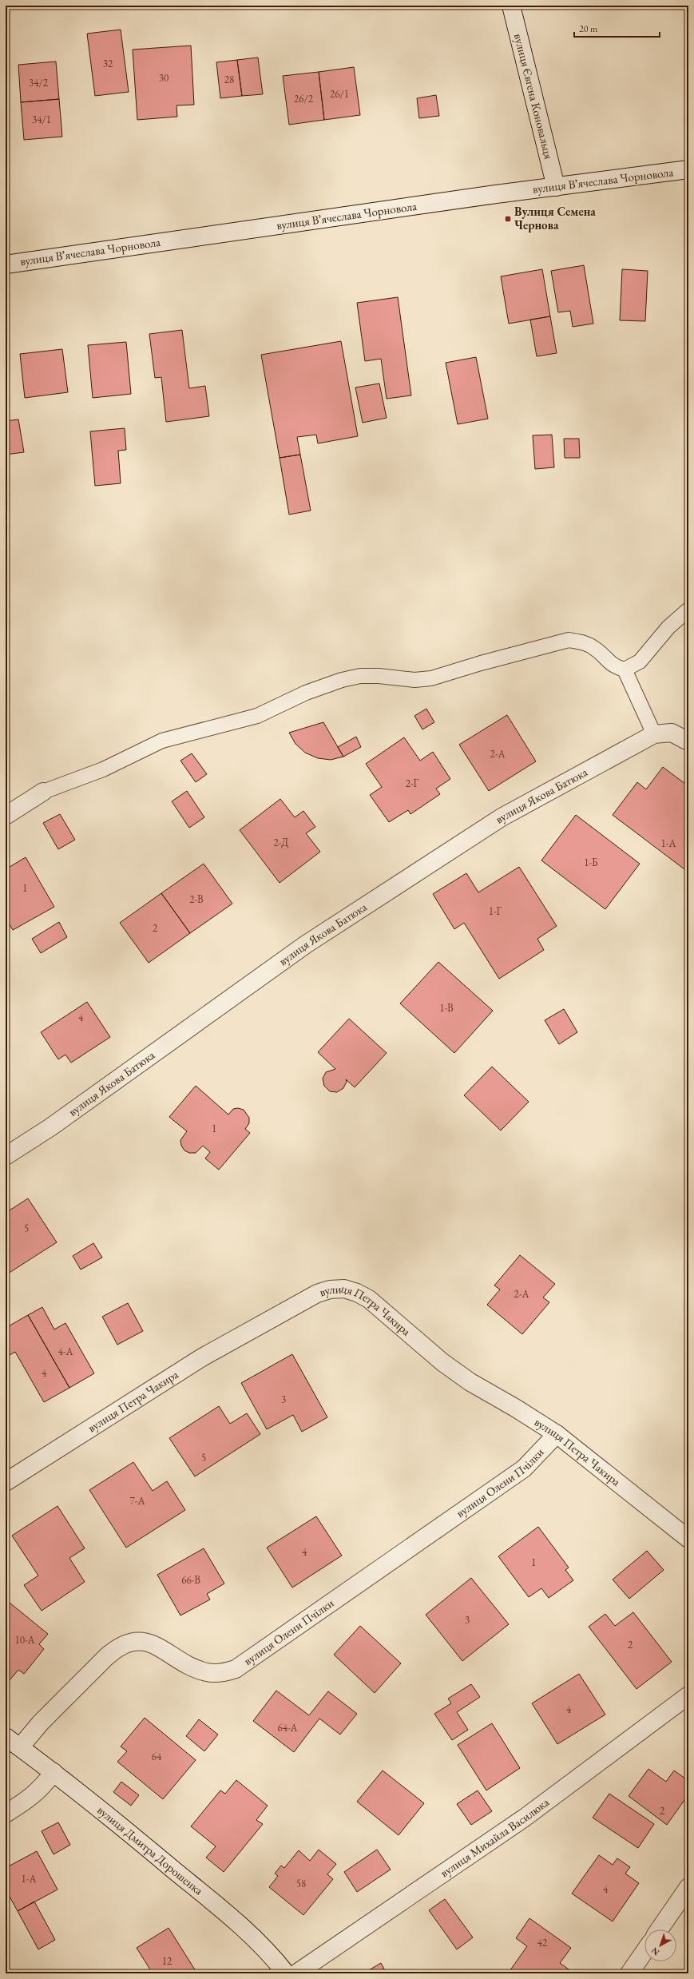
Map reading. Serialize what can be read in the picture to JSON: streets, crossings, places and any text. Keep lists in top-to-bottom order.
{
  "streets": {
    "street": [
      "вулиця Євгена Коновальця",
      "вулиця Вʼячеслава Чорновола",
      "вулиця Якова Батюка",
      "вулиця Петра Чакира",
      "вулиця Олени Пчілки",
      "вулиця Михайла Василюка",
      "вулиця Дмитра Дорошенка"
    ]
  },
  "crossings": [
    ["вулиця Євгена Коновальця", "вулиця Вʼячеслава Чорновола"],
    ["вулиця Петра Чакира", "вулиця Олени Пчілки"],
    ["вулиця Олени Пчілки", "вулиця Дмитра Дорошенка"]
  ],
  "places": {
    "transit": ["Вулиця Семена Чернова"]
  },
  "house_numbers": [
    "32",
    "30",
    "28",
    "34/2",
    "26/1",
    "26/2",
    "34/1",
    "2-А",
    "2-Г",
    "2-Д",
    "1-А",
    "1-Б",
    "1",
    "2-В",
    "1-Г",
    "2",
    "1-В",
    "4",
    "1",
    "5",
    "2-А",
    "4-А",
    "4",
    "3",
    "5",
    "7-А",
    "4",
    "1",
    "66-В",
    "3",
    "10-А",
    "2",
    "4",
    "64-А",
    "64",
    "2",
    "1-А",
    "58",
    "4",
    "42",
    "12"
  ],
  "scale_bar": "20 m",
  "north": "bottom left"
}
